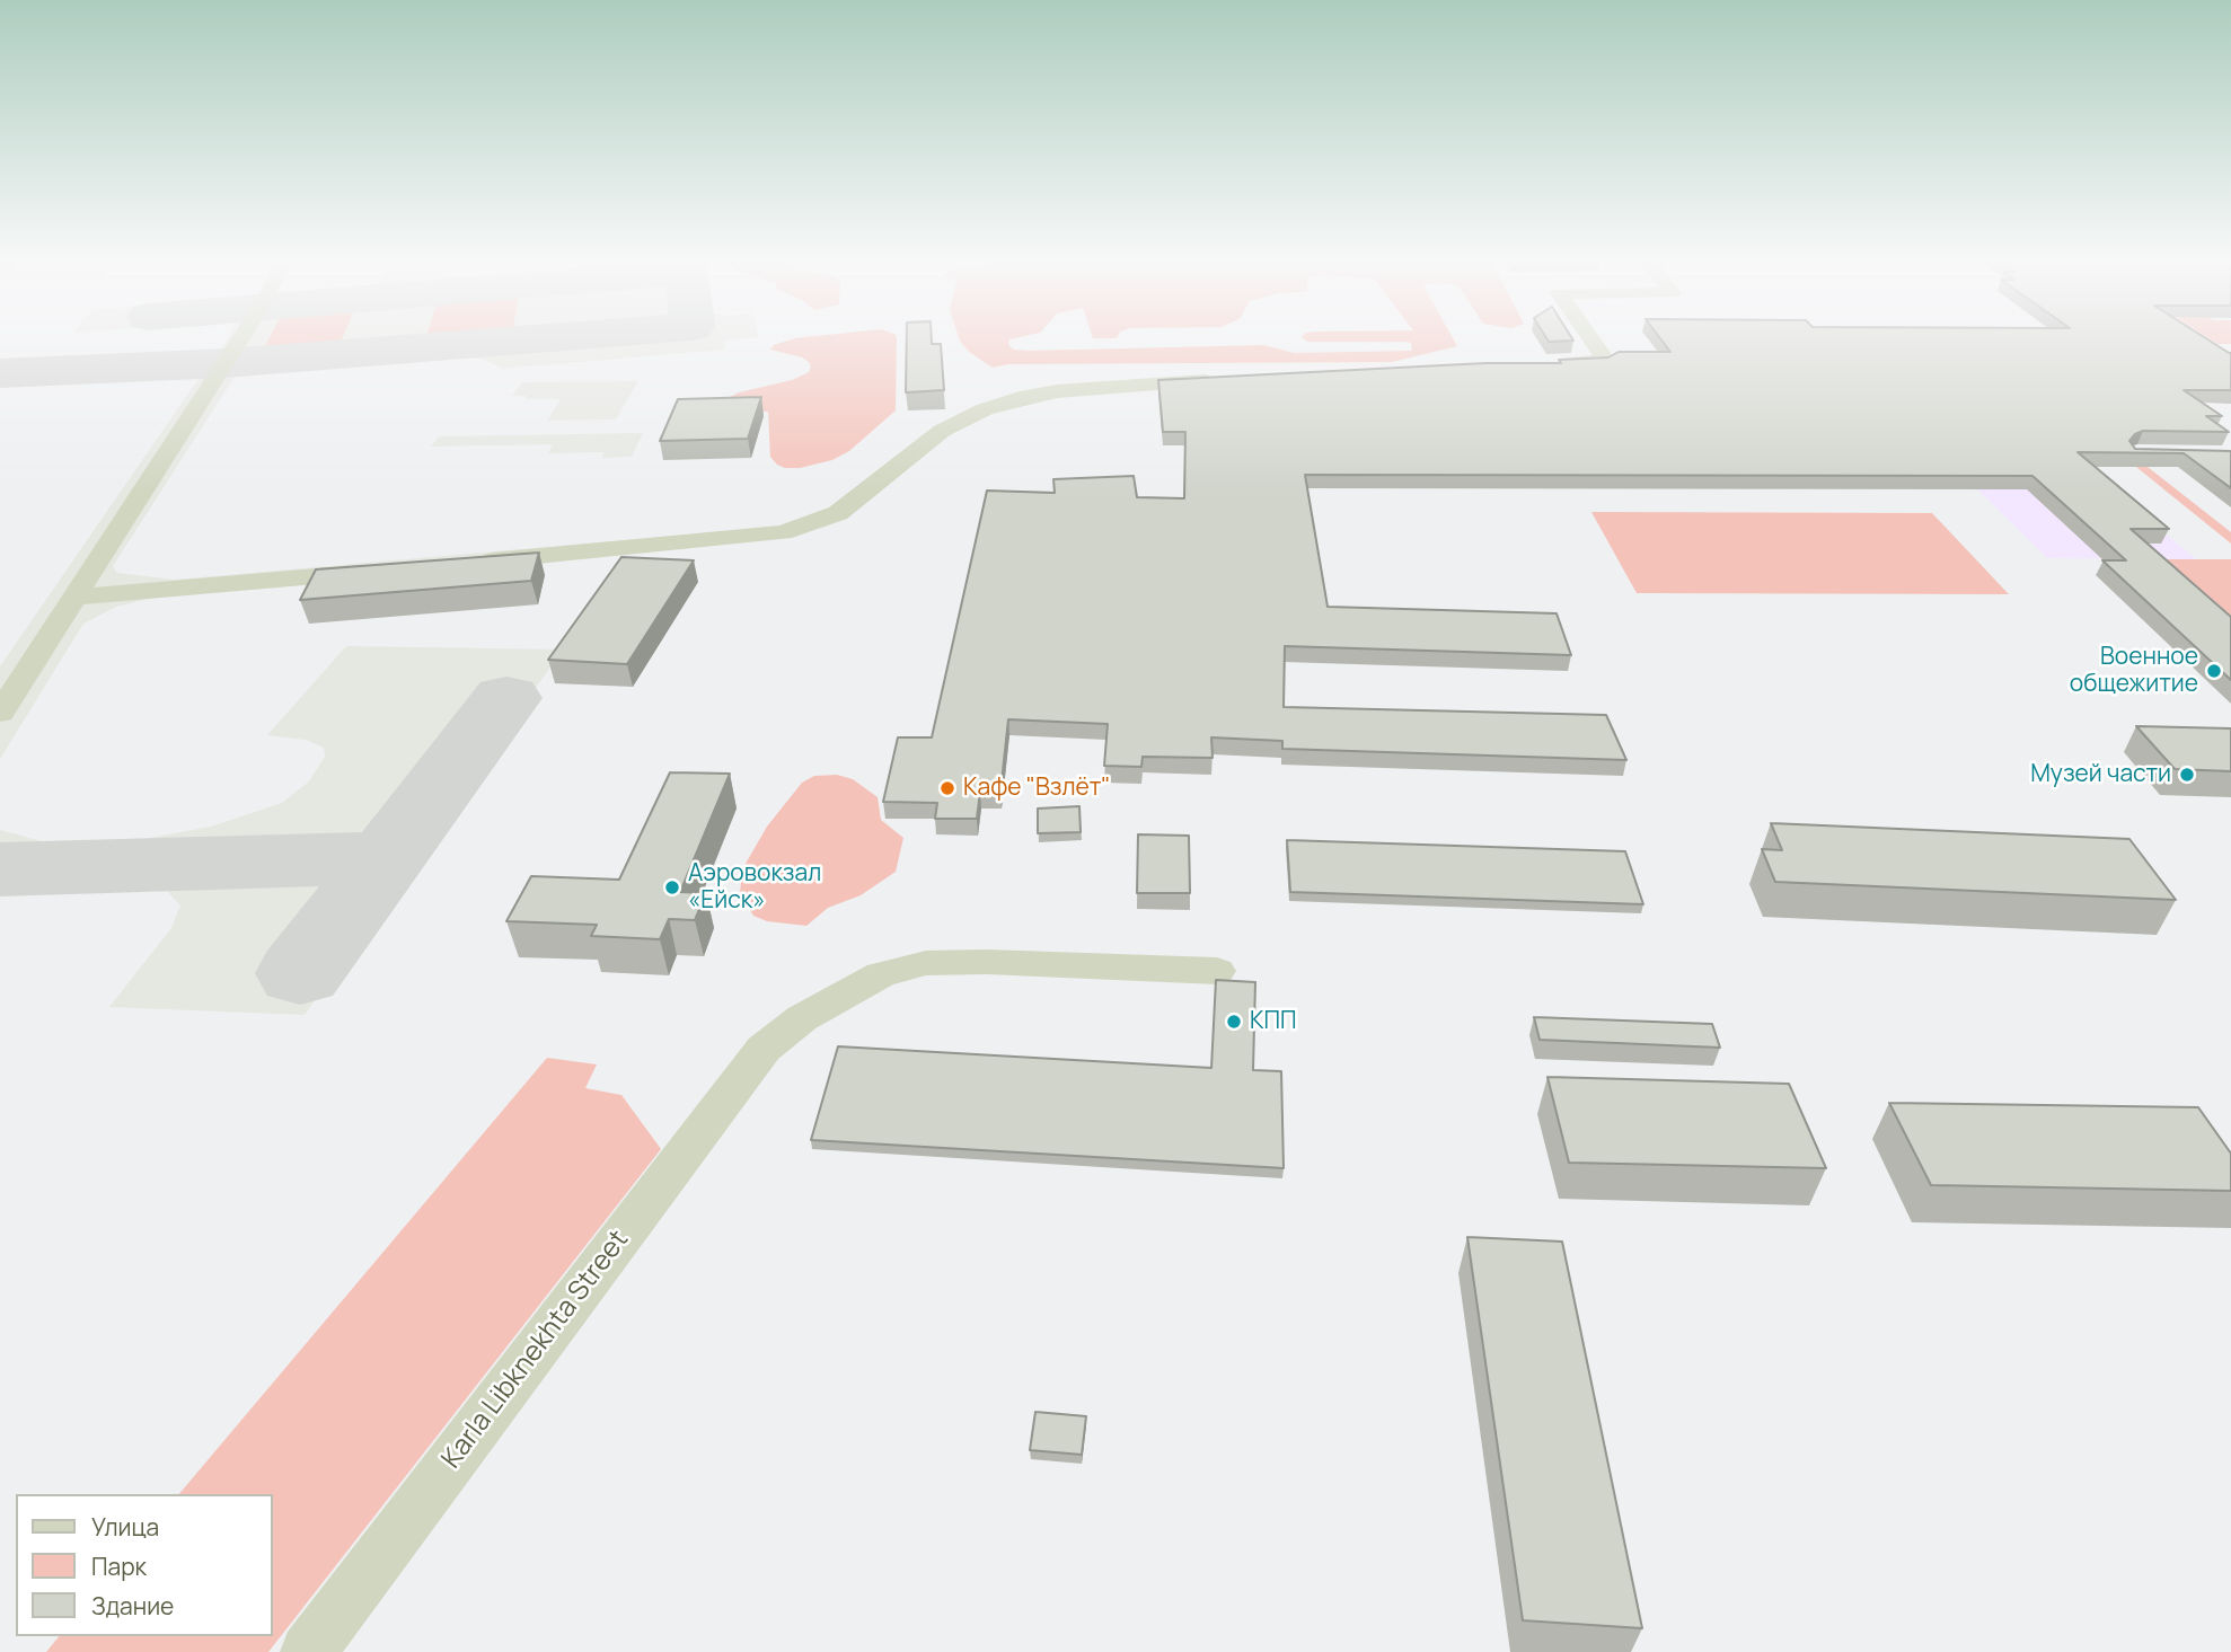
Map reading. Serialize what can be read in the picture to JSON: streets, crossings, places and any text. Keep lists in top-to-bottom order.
{
  "streets": {
    "street": ["Karla Libknekhta Street"]
  },
  "places": [
    "Военное общежитие",
    "Музей части",
    "Кафе \"Взлёт\"",
    "Аэровокзал «Ейск»",
    "КПП"
  ],
  "legend": ["Улица", "Парк", "Здание"]
}
